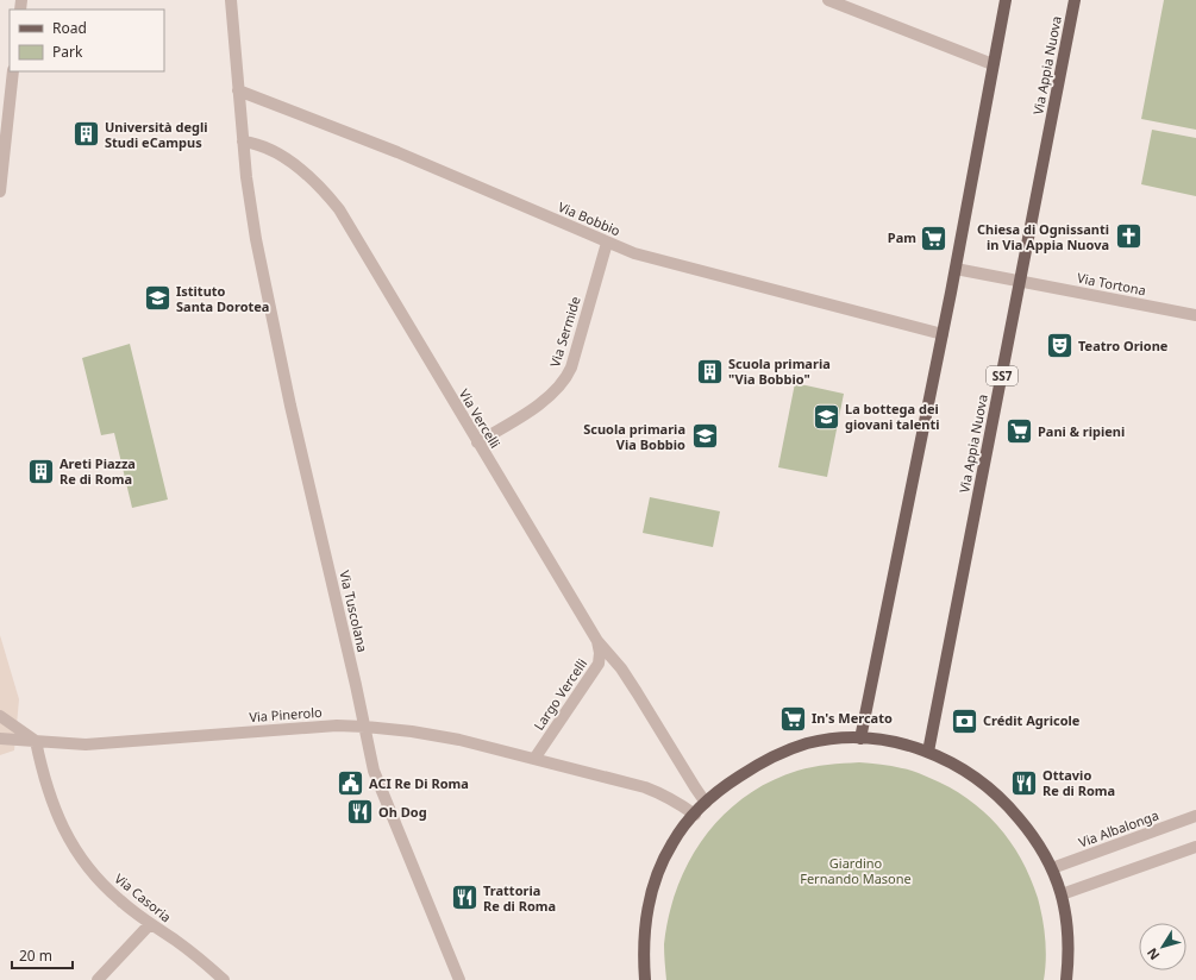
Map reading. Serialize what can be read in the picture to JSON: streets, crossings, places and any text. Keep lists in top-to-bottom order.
{
  "streets": {
    "main road": ["Via Appia Nuova", "SS7"],
    "street": [
      "Via Bobbio",
      "Via Tortona",
      "Via Sermide",
      "Via Vercelli",
      "Via Tuscolana",
      "Largo Vercelli",
      "Via Pinerolo",
      "Via Albalonga",
      "Via Casoria"
    ]
  },
  "crossings": [
    ["Via Appia Nuova", "Via Tortona"],
    ["Via Bobbio", "Via Sermide"],
    ["Via Bobbio", "Via Tuscolana"],
    ["Via Sermide", "Via Vercelli"],
    ["Via Vercelli", "Via Tuscolana"],
    ["Via Vercelli", "Largo Vercelli"],
    ["Via Tuscolana", "Via Pinerolo"],
    ["Largo Vercelli", "Via Pinerolo"],
    ["Via Pinerolo", "Via Casoria"]
  ],
  "parks": ["Giardino Fernando Masone"],
  "places": {
    "building": ["Università degli Studi eCampus", "Scuola primaria \"Via Bobbio\"", "Areti Piazza Re di Roma"],
    "church": ["Chiesa di Ognissanti in Via Appia Nuova"],
    "supermarket": ["Pam", "Pani & ripieni", "In's Mercato"],
    "school or university": ["Istituto Santa Dorotea", "La bottega dei giovani talenti", "Scuola primaria Via Bobbio"],
    "theatre": ["Teatro Orione"],
    "bank": ["Crédit Agricole"],
    "restaurant": ["Ottavio Re di Roma", "Oh Dog", "Trattoria Re di Roma"],
    "public building": ["ACI Re Di Roma"]
  },
  "legend": ["Road", "Park"],
  "scale_bar": "20 m",
  "north": "bottom left"
}
